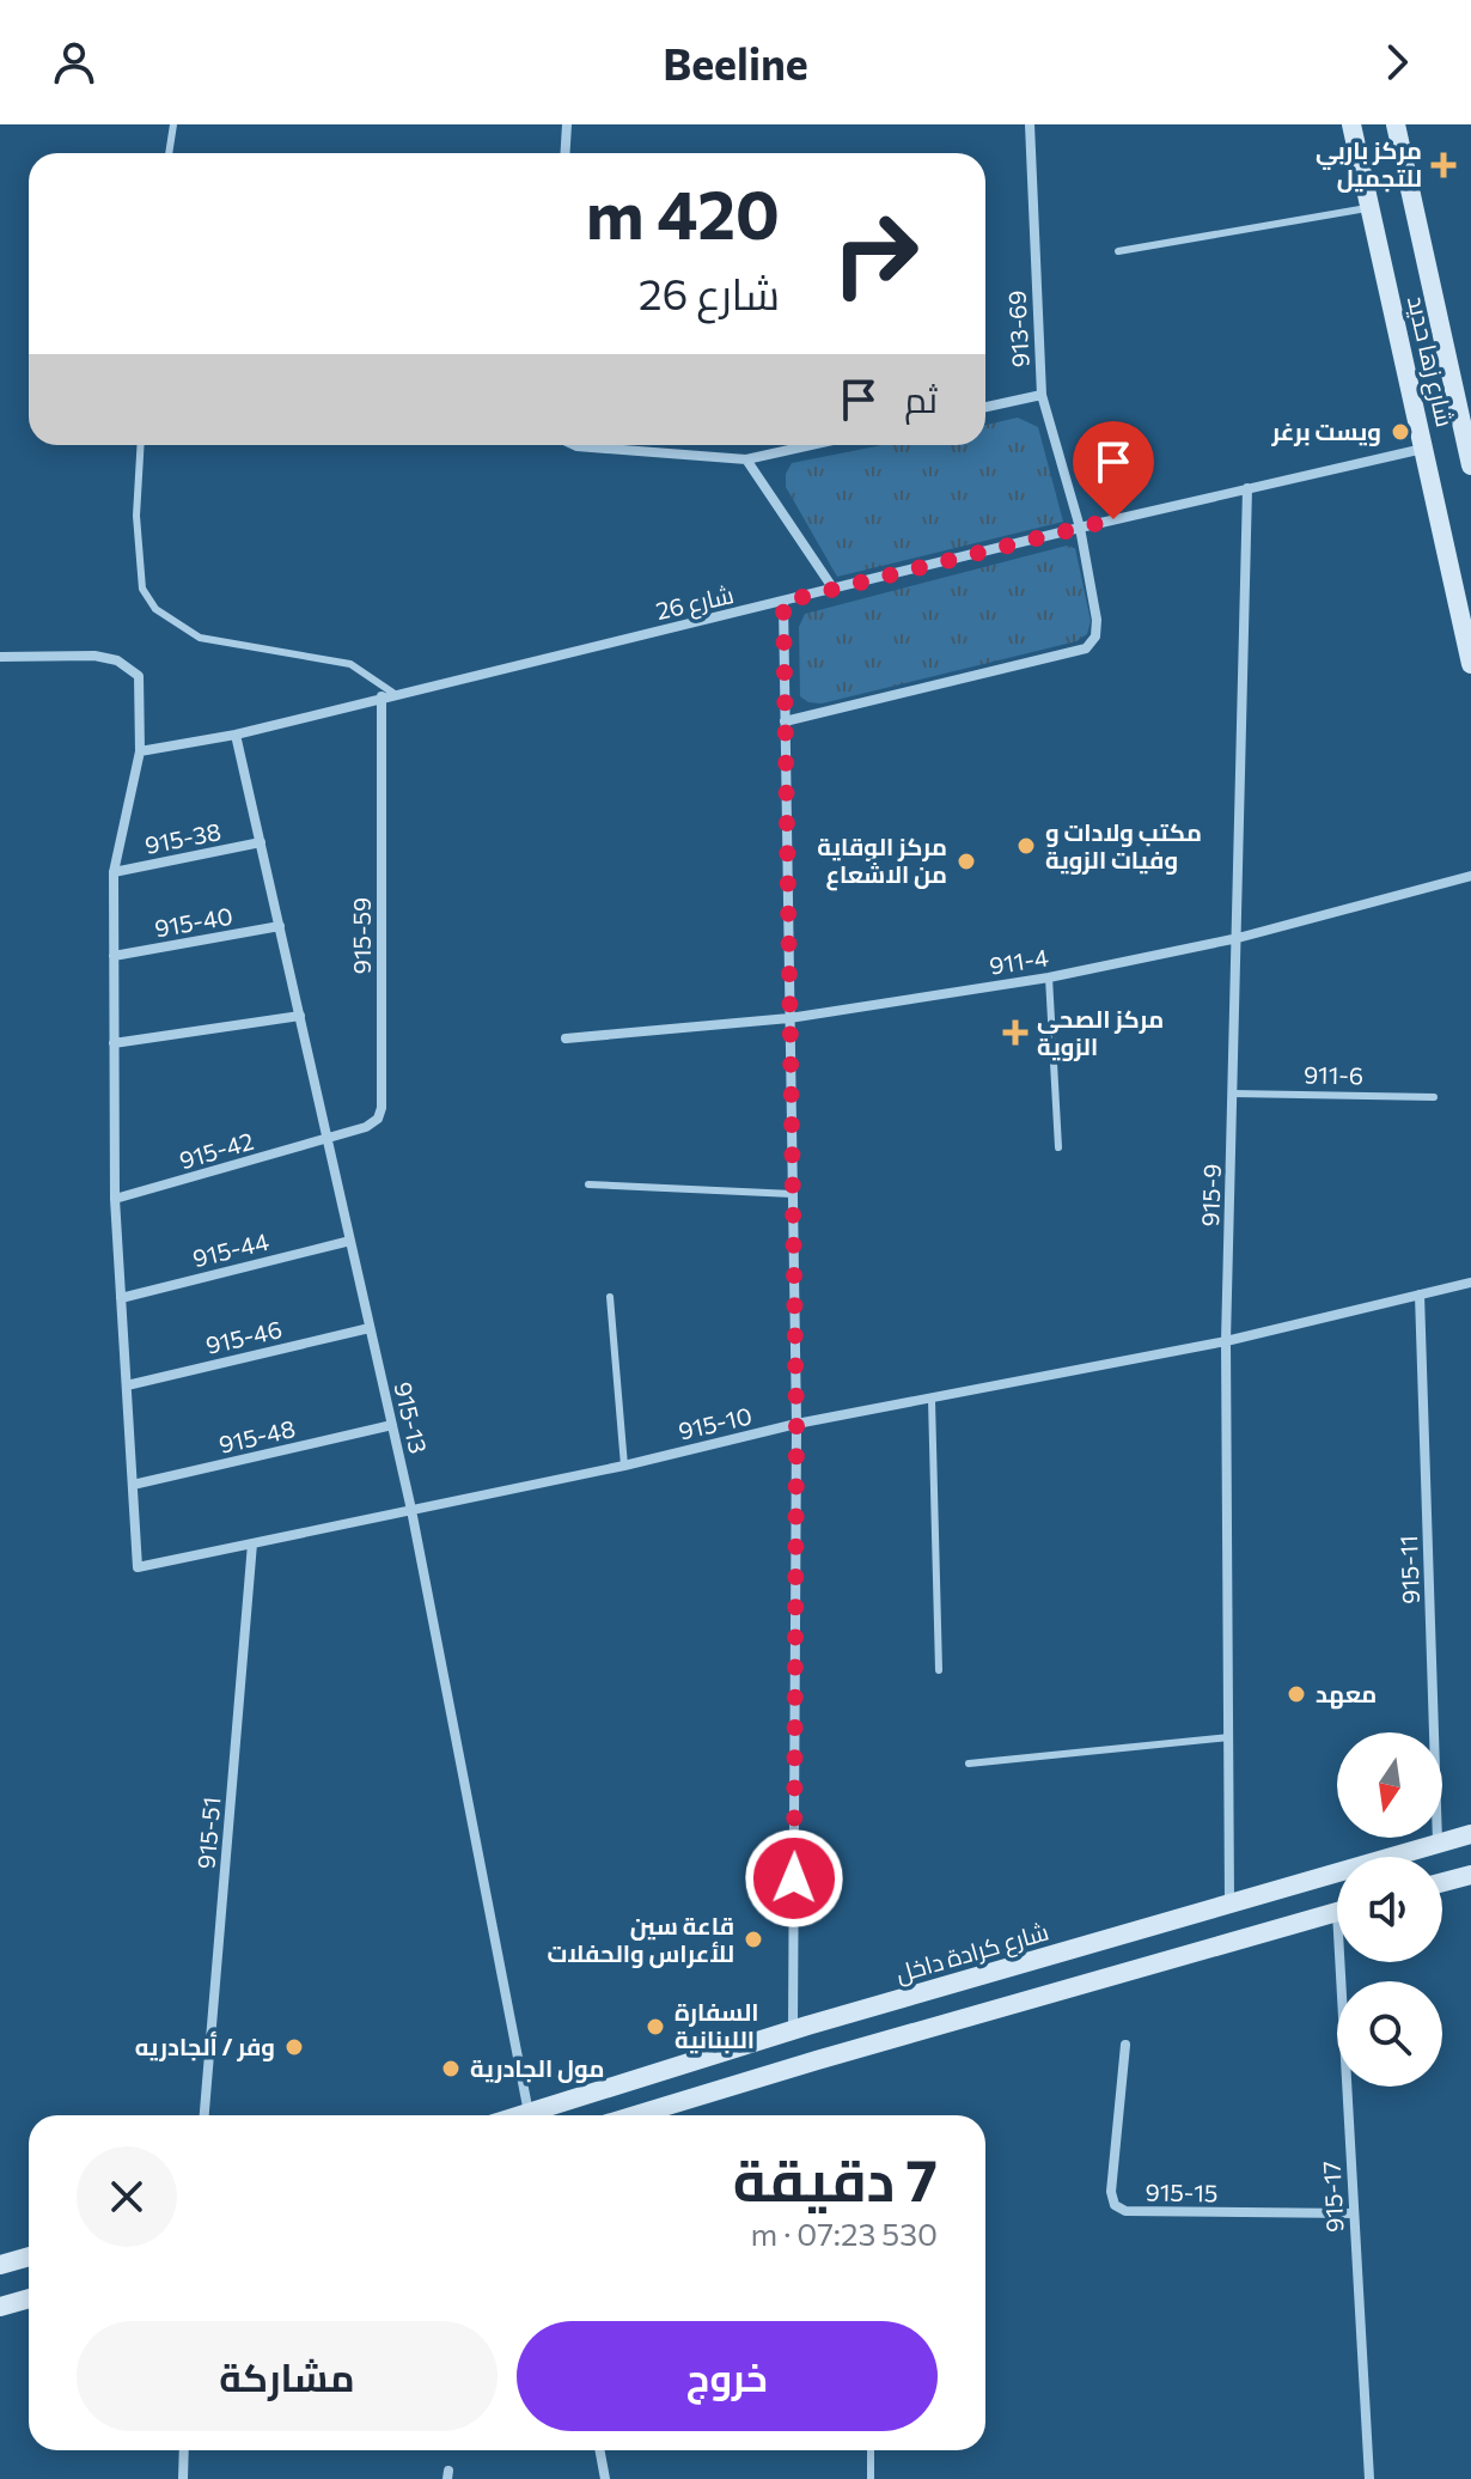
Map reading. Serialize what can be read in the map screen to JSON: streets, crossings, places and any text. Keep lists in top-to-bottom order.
{
  "streets": {
    "main road": ["شارع زها حديد", "شارع كرادة داخل"],
    "street": [
      "913-69",
      "شارع 26",
      "915-38",
      "915-40",
      "915-59",
      "911-4",
      "915-42",
      "915-9",
      "915-44",
      "915-46",
      "915-13",
      "915-10",
      "915-48",
      "915-11",
      "915-51",
      "915-15",
      "915-17"
    ],
    "lane": ["911-6"]
  },
  "crossings": [
    ["913-69", "شارع 26"],
    ["شارع زها حديد", "شارع 26"],
    ["شارع 26", "915-59"],
    ["شارع 26", "915-9"],
    ["شارع 26", "915-13"],
    ["915-38", "915-13"],
    ["915-40", "915-13"],
    ["915-59", "915-42"],
    ["915-59", "915-13"],
    ["911-4", "915-9"],
    ["911-6", "915-9"],
    ["915-42", "915-13"],
    ["915-9", "915-10"],
    ["915-9", "شارع كرادة داخل"],
    ["915-44", "915-13"],
    ["915-46", "915-13"],
    ["915-13", "915-10"],
    ["915-13", "915-48"],
    ["915-13", "شارع كرادة داخل"],
    ["915-10", "915-48"],
    ["915-10", "915-11"],
    ["915-10", "915-51"],
    ["915-11", "شارع كرادة داخل"],
    ["915-15", "915-17"]
  ],
  "places": {
    "health": ["مركز باربي للتجميل", "مركز الصحي الزوية"],
    "other": [
      "ويست برغر",
      "مكتب ولادات و وفيات الزوية",
      "مركز الوقاية من الاشعاع",
      "معهد",
      "قاعة سين للأعراس والحفلات",
      "السفارة اللبنانية",
      "وفر / ألجادريه",
      "مول الجادرية"
    ]
  },
  "north": "bottom",
  "page": {
    "header": "Beeline",
    "turn": ["420 m", "شارع 26"],
    "then": "ثم",
    "heading": ["7 دقيقة", "530 m · 07:23"],
    "buttons": ["خروج", "مشاركة"]
  }
}
